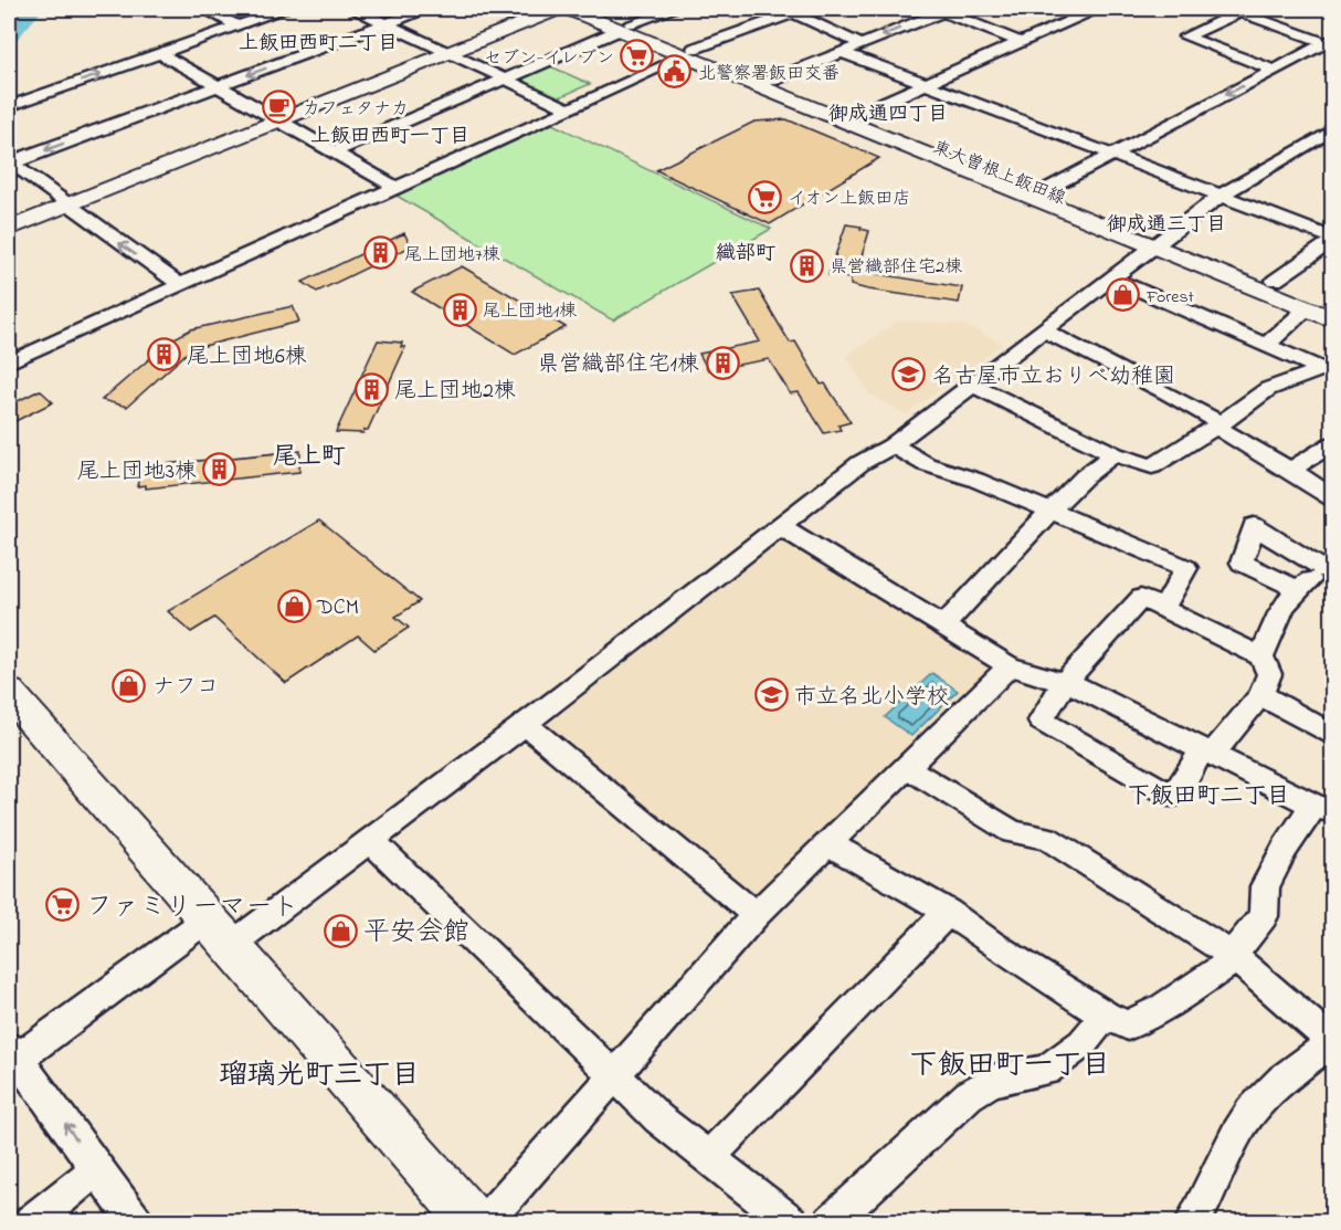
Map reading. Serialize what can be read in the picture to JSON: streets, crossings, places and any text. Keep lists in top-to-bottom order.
{
  "streets": {
    "street": ["東大曽根上飯田線"]
  },
  "districts": [
    "上飯田西町二丁目",
    "御成通四丁目",
    "上飯田西町一丁目",
    "御成通三丁目",
    "織部町",
    "尾上町",
    "下飯田町二丁目",
    "下飯田町一丁目",
    "瑠璃光町三丁目"
  ],
  "places": {
    "supermarket": ["セブン-イレブン", "イオン上飯田店", "ファミリーマート"],
    "public building": ["北警察署飯田交番"],
    "cafe": ["カフェタナカ"],
    "building": [
      "尾上団地7棟",
      "県営織部住宅2棟",
      "尾上団地1棟",
      "尾上団地6棟",
      "県営織部住宅1棟",
      "尾上団地2棟",
      "尾上団地3棟"
    ],
    "shop": [
      "Forest",
      "DCM",
      "ナフコ",
      "平安会館"
    ],
    "school or university": ["名古屋市立おりべ幼稚園", "市立名北小学校"]
  }
}
